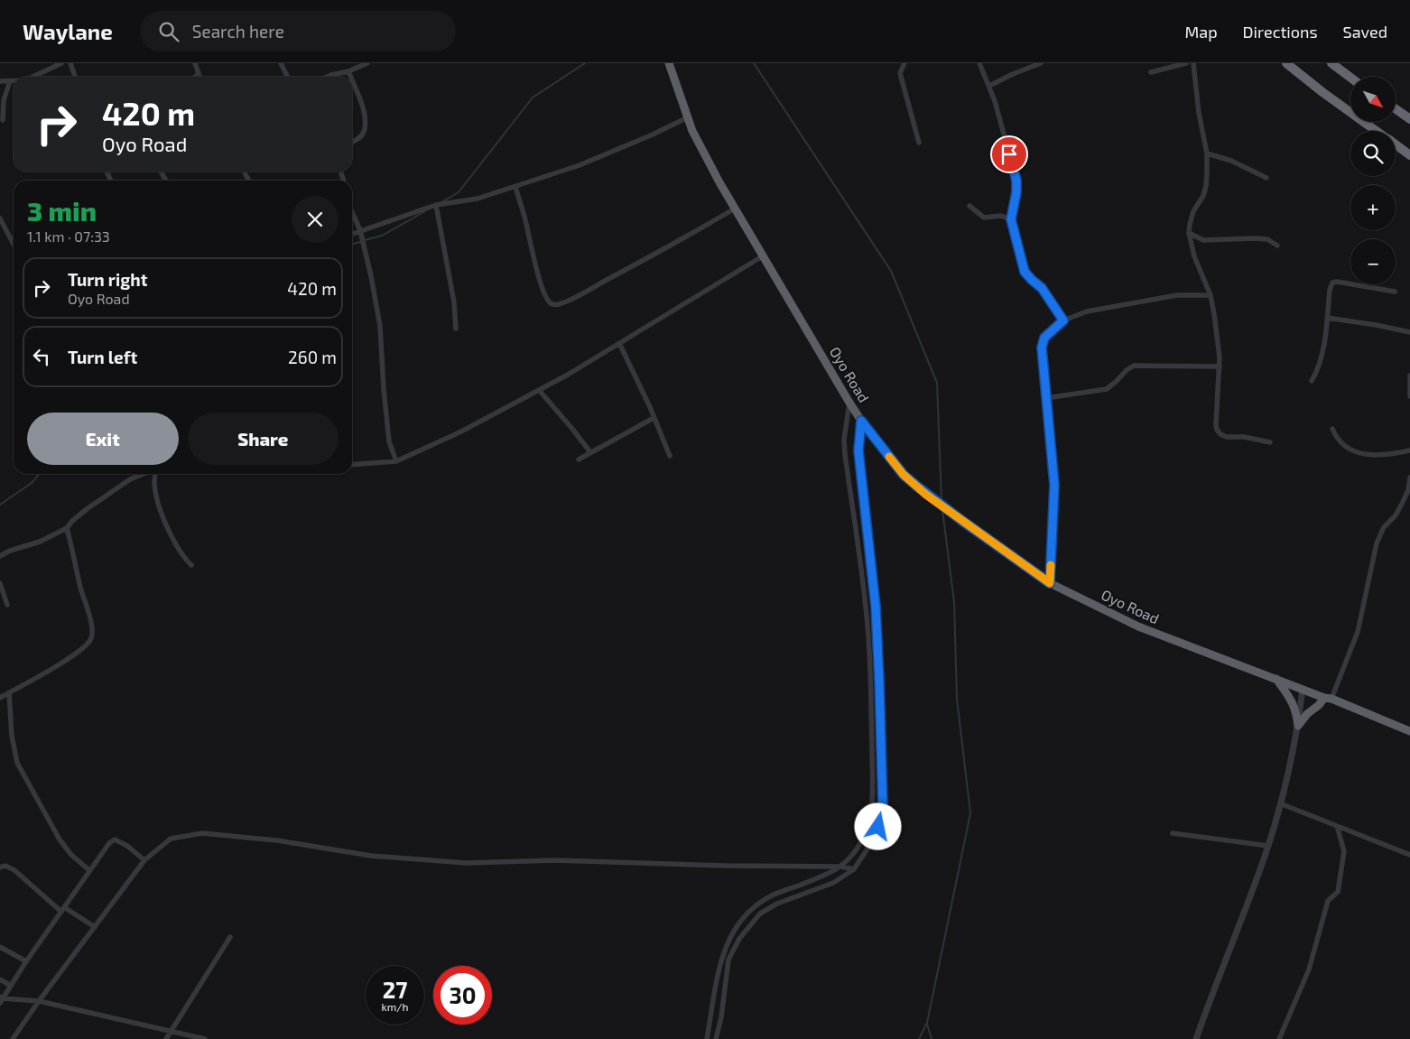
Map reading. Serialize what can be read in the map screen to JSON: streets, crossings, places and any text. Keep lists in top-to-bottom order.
{
  "streets": {
    "highway": ["Oyo Road"]
  },
  "north": "bottom right",
  "page": {
    "header": "Waylane",
    "search": "Search here",
    "nav": ["Map", "Directions", "Saved"],
    "map_buttons": ["+", "−"],
    "turn": ["420 m", "Oyo Road"],
    "heading": ["3 min", "1.1 km · 07:33"],
    "list": [
      {
        "name": "Turn right",
        "note": "Oyo Road",
        "value": "420 m"
      },
      {
        "name": "Turn left",
        "value": "260 m"
      }
    ],
    "buttons": ["Exit", "Share"],
    "speed": "27 km/h",
    "limit": "30"
  }
}
